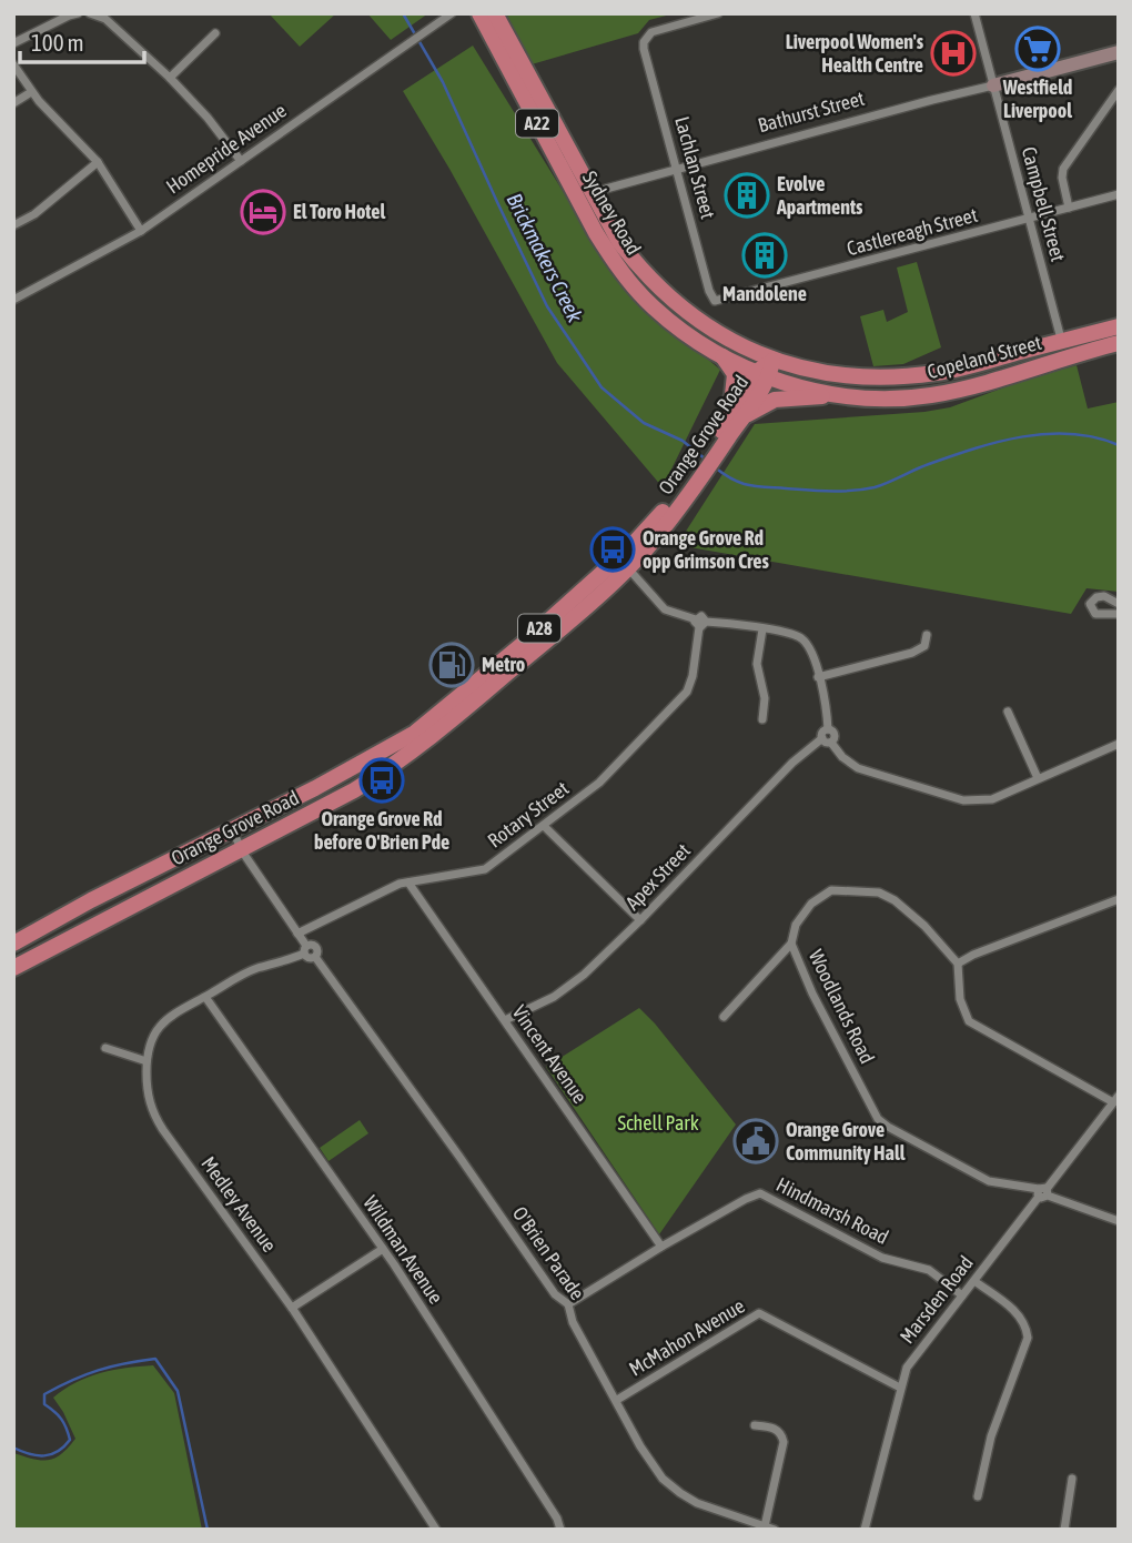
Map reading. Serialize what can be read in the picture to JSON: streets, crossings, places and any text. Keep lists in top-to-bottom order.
{
  "streets": {
    "highway": [
      "A22",
      "Sydney Road",
      "Copeland Street",
      "Orange Grove Road",
      "A28"
    ],
    "street": [
      "Bathurst Street",
      "Homepride Avenue",
      "Lachlan Street",
      "Campbell Street",
      "Castlereagh Street",
      "Rotary Street",
      "Apex Street",
      "Woodlands Road",
      "Vincent Avenue",
      "Medley Avenue",
      "Hindmarsh Road",
      "Wildman Avenue",
      "O'Brien Parade",
      "Marsden Road",
      "McMahon Avenue"
    ]
  },
  "crossings": [
    ["Bathurst Street", "Lachlan Street"],
    ["Bathurst Street", "Campbell Street"],
    ["Lachlan Street", "Castlereagh Street"],
    ["Campbell Street", "Castlereagh Street"],
    ["Campbell Street", "Copeland Street"],
    ["Sydney Road", "Copeland Street"],
    ["Sydney Road", "Orange Grove Road"],
    ["Copeland Street", "Orange Grove Road"],
    ["Copeland Street", "A28"],
    ["Orange Grove Road", "A28"],
    ["Rotary Street", "Vincent Avenue"],
    ["Apex Street", "Vincent Avenue"],
    ["Woodlands Road", "Marsden Road"],
    ["Vincent Avenue", "Hindmarsh Road"],
    ["Medley Avenue", "Wildman Avenue"],
    ["Medley Avenue", "O'Brien Parade"],
    ["Hindmarsh Road", "O'Brien Parade"],
    ["Hindmarsh Road", "Marsden Road"],
    ["O'Brien Parade", "McMahon Avenue"],
    ["Marsden Road", "McMahon Avenue"]
  ],
  "water": ["Brickmakers Creek"],
  "parks": ["Schell Park"],
  "places": {
    "supermarket": ["Westfield Liverpool"],
    "hospital": ["Liverpool Women's Health Centre"],
    "building": ["Evolve Apartments", "Mandolene"],
    "hotel": ["El Toro Hotel"],
    "bus stop": ["Orange Grove Rd opp Grimson Cres", "Orange Grove Rd before O'Brien Pde"],
    "fuel station": ["Metro"],
    "public building": ["Orange Grove Community Hall"]
  },
  "scale_bar": "100 m"
}
